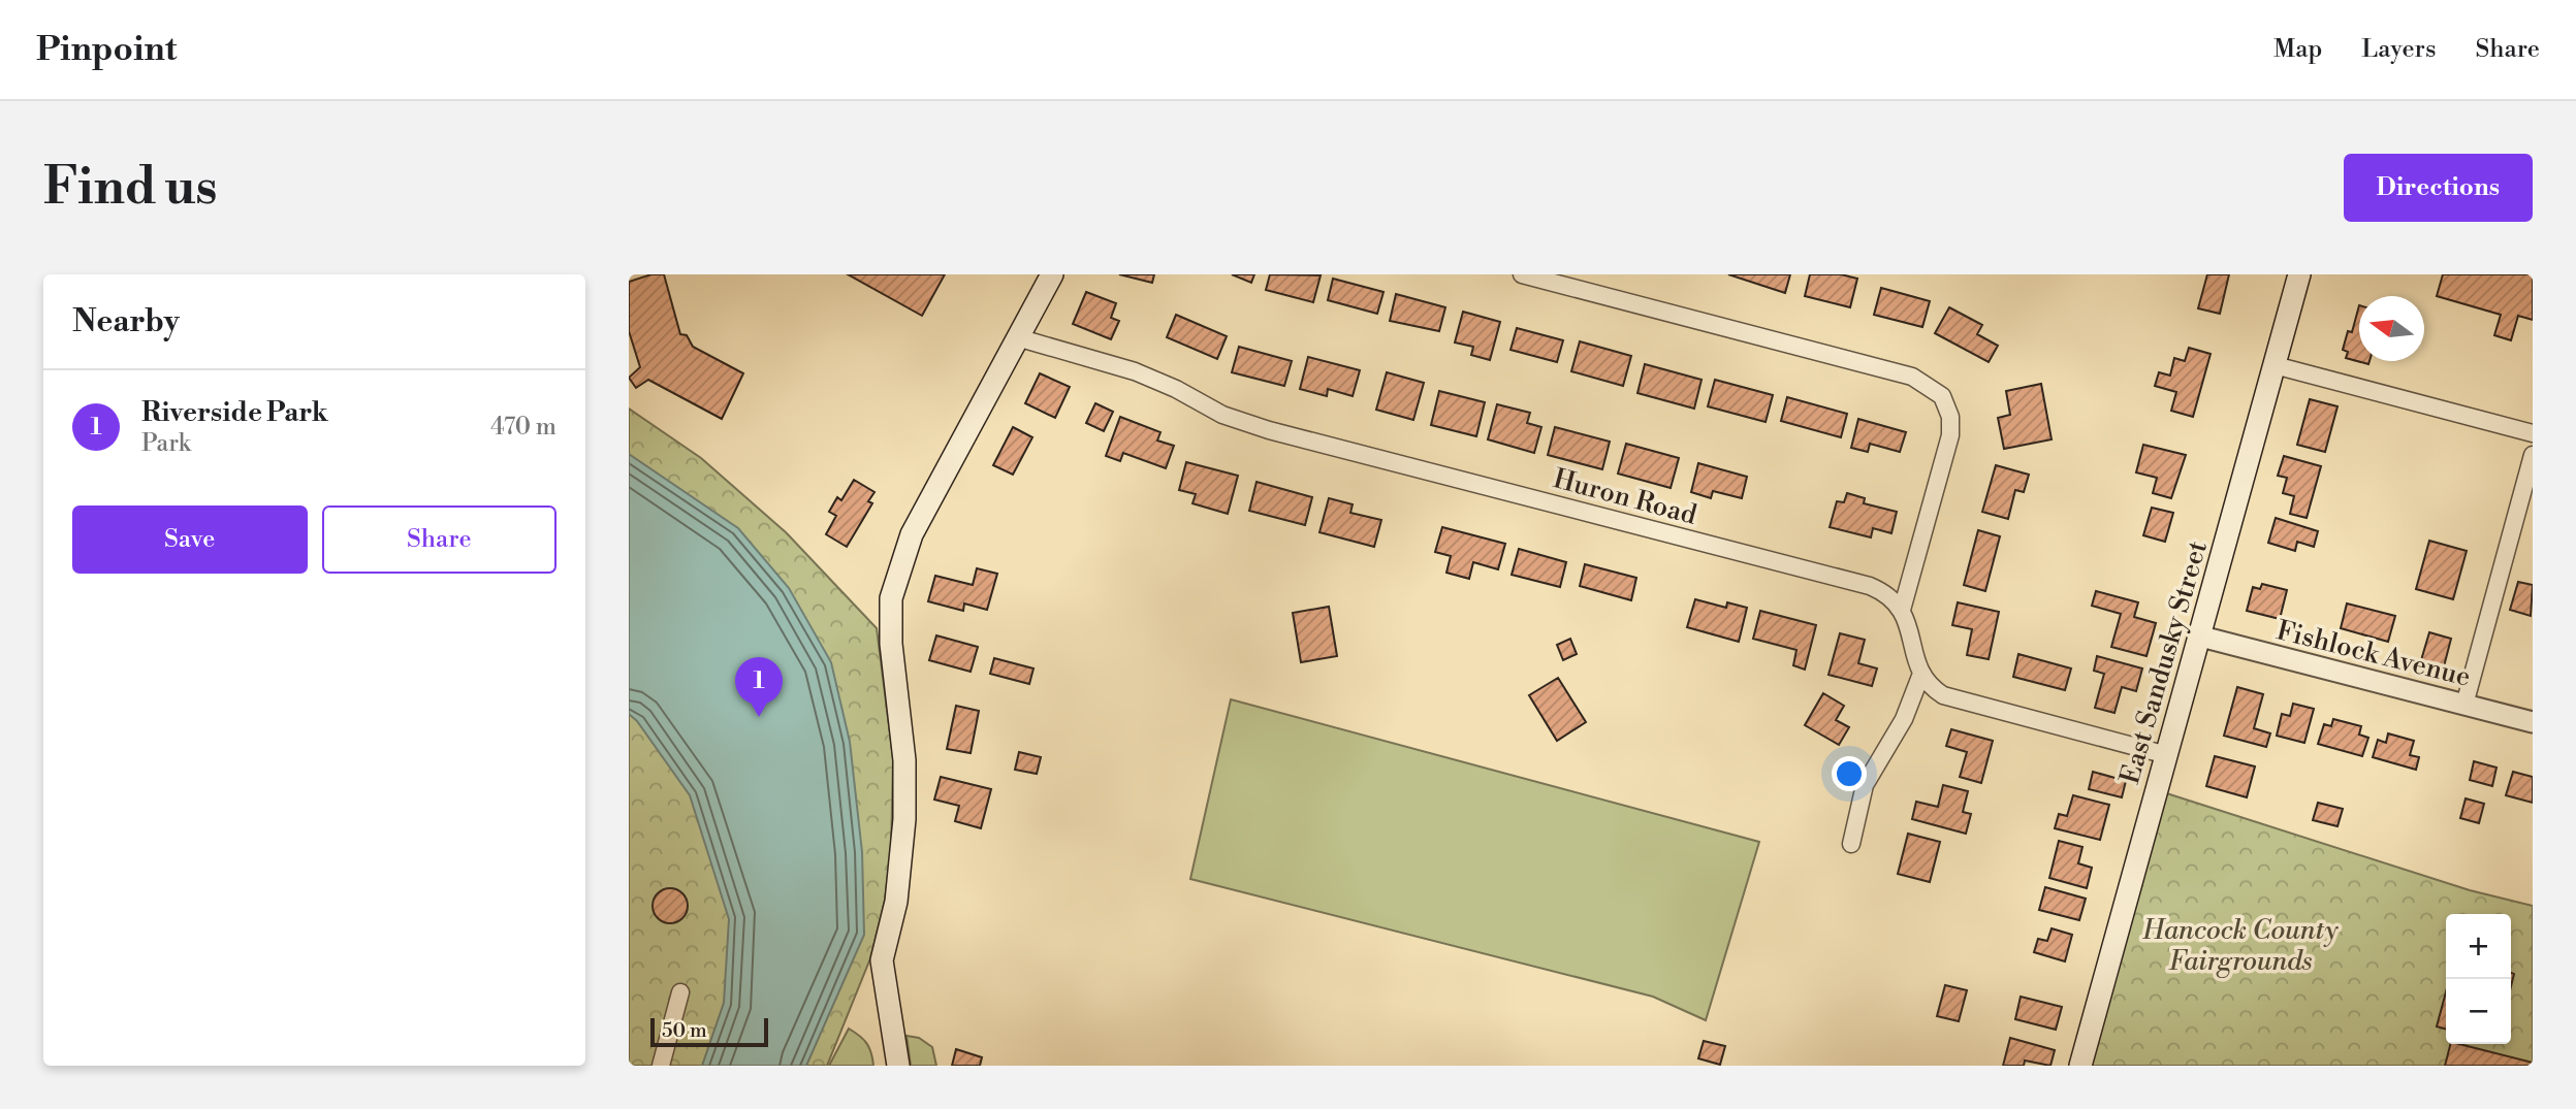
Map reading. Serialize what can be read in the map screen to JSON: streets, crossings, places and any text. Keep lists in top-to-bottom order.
{
  "streets": {
    "main road": ["East Sandusky Street"],
    "street": ["Huron Road", "Fishlock Avenue"]
  },
  "crossings": [
    ["Fishlock Avenue", "East Sandusky Street"]
  ],
  "parks": ["Hancock County Fairgrounds"],
  "scale_bar": "50 m",
  "north": "left",
  "page": {
    "header": "Pinpoint",
    "nav": ["Map", "Layers", "Share"],
    "buttons": [
      "Directions",
      ["Save", "Share"]
    ],
    "title": "Find us",
    "heading": "Nearby",
    "list": [
      {
        "mark": "1",
        "name": "Riverside Park",
        "note": "Park",
        "value": "470 m"
      }
    ],
    "pins": "1",
    "map_buttons": ["+", "−"],
    "scale": "50 m"
  }
}
